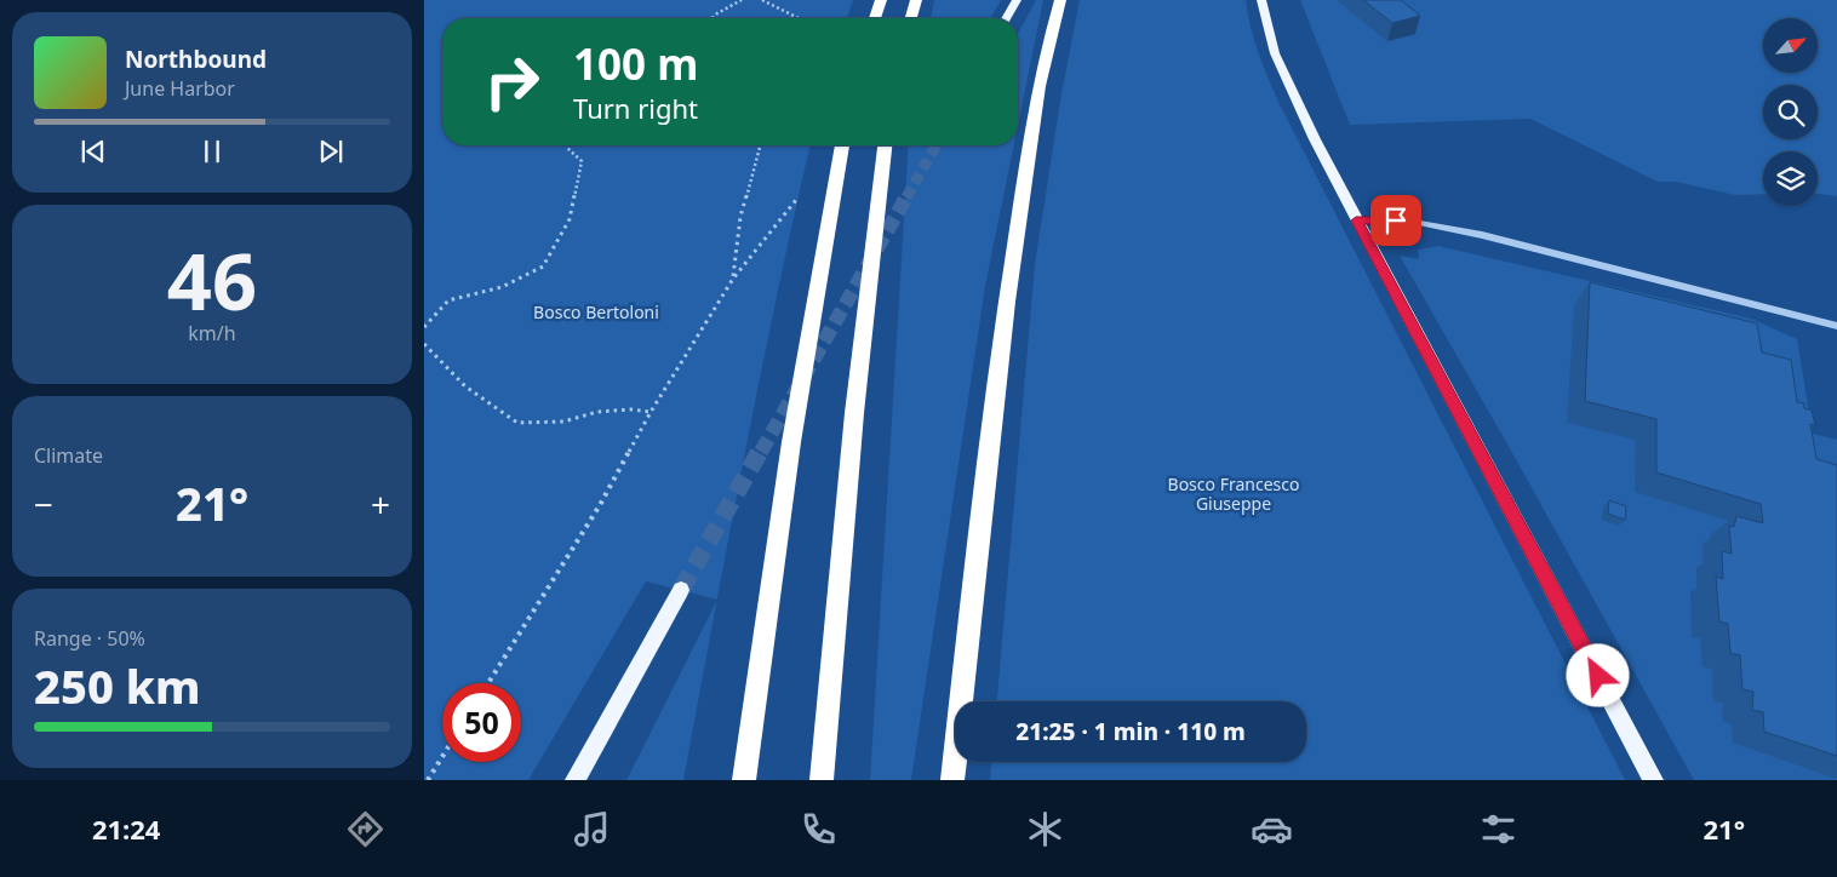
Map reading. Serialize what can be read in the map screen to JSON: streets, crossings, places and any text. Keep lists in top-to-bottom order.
{
  "parks": ["Bosco Bertoloni", "Bosco Francesco Giuseppe"],
  "north": "top right",
  "page": {
    "turn": ["100 m", "Turn right"],
    "song": ["Northbound", "June Harbor"],
    "tile": [
      ["46", "km/h"],
      "Climate",
      ["Range · 50%", "250 km"]
    ],
    "heat": ["−", "21°", "+"],
    "limit": "50",
    "trip": "21:25 · 1 min · 110 m",
    "tabs": ["21:24", "21°"]
  }
}
